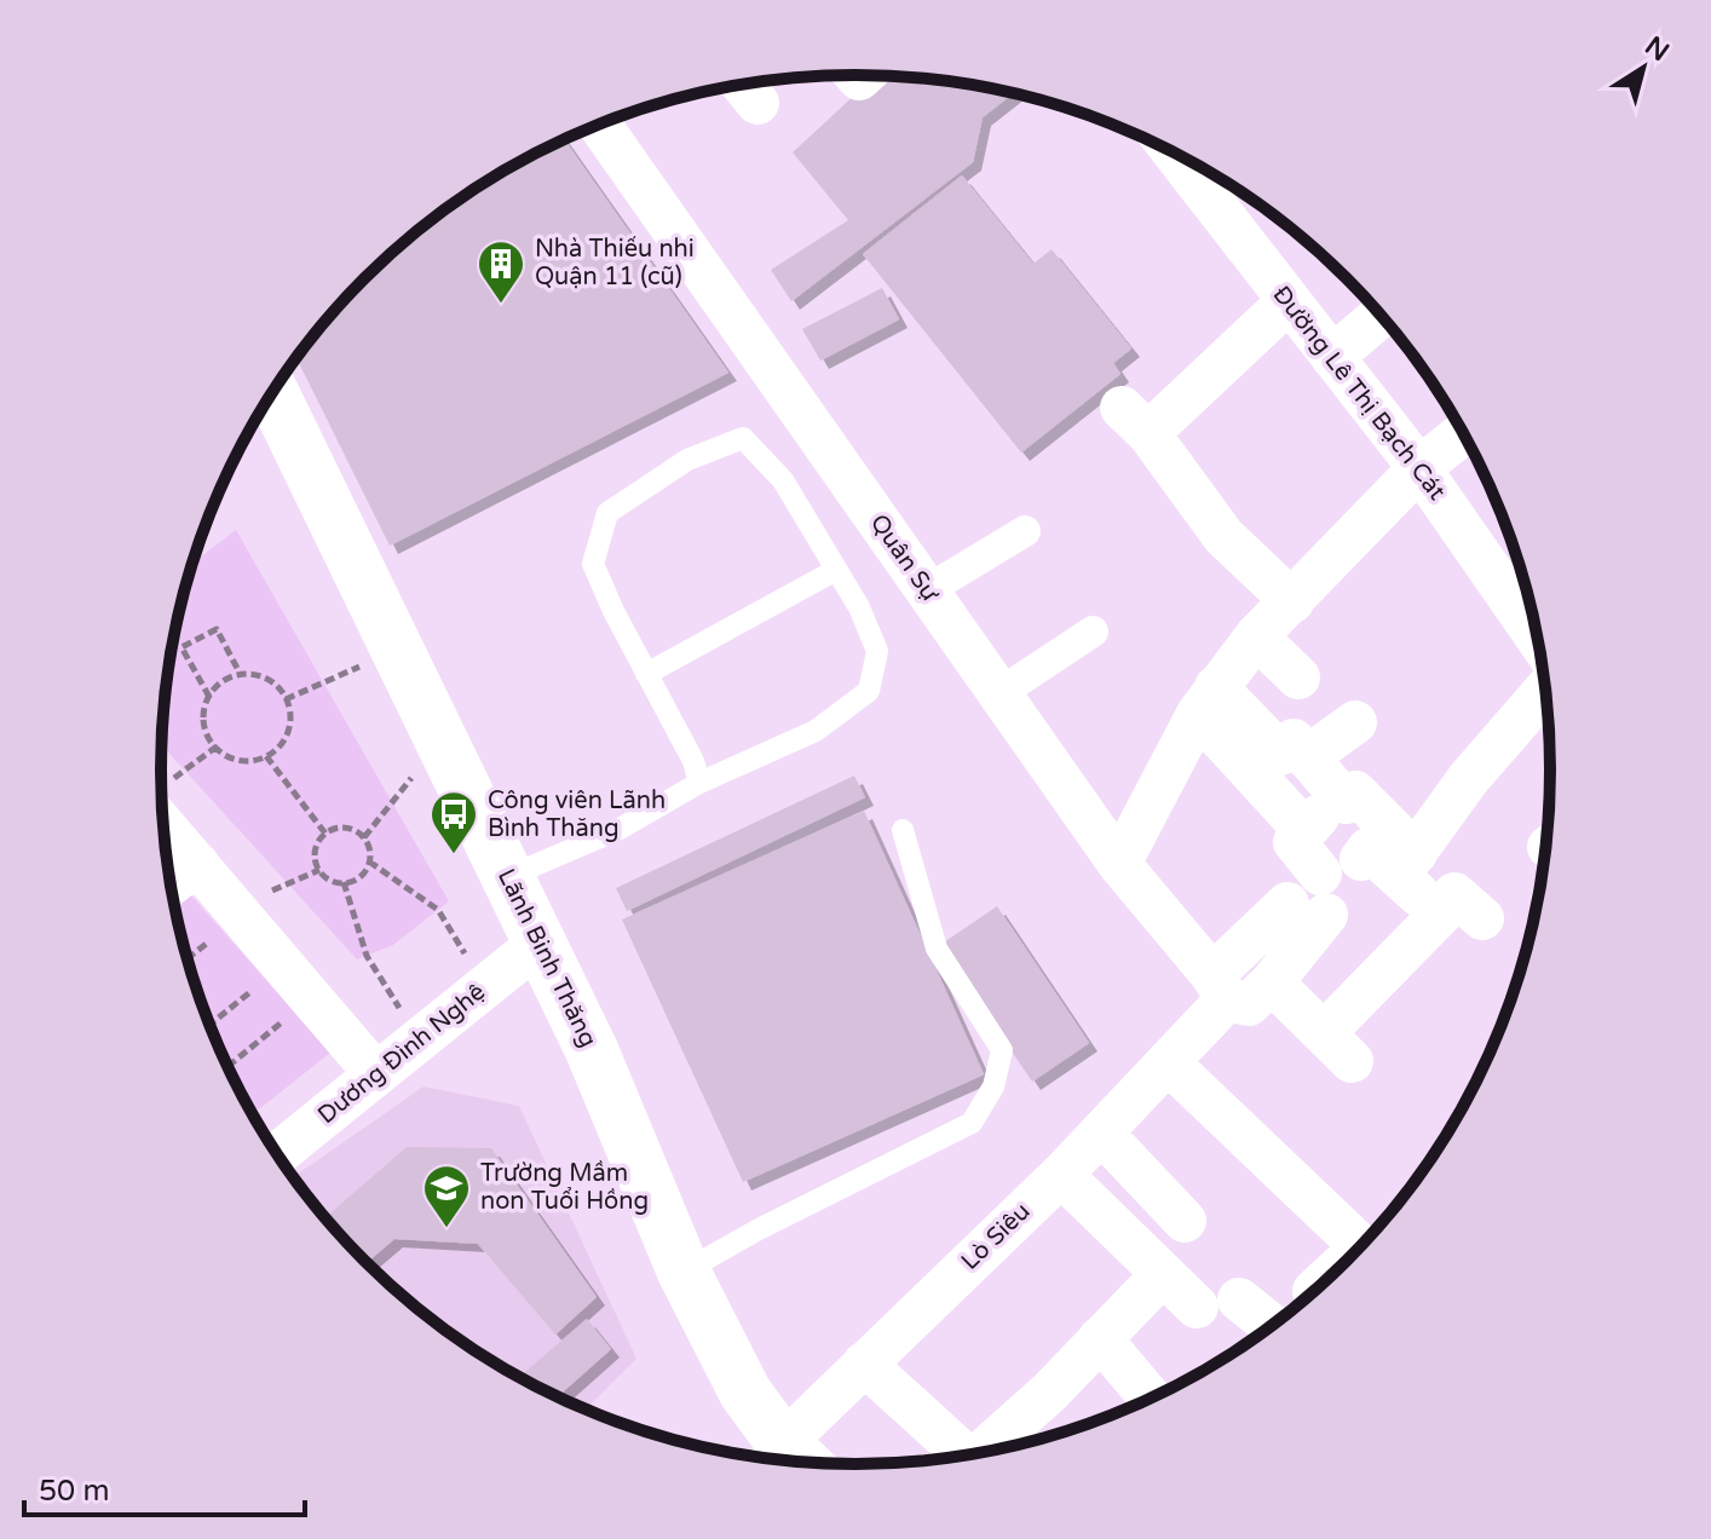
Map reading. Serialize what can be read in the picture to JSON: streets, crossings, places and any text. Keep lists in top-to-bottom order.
{
  "streets": {
    "main road": ["Lãnh Binh Thăng"],
    "street": [
      "Đường Lê Thị Bạch Cát",
      "Quân Sự",
      "Dương Đình Nghệ",
      "Lò Siêu"
    ]
  },
  "crossings": [
    ["Quân Sự", "Lò Siêu"],
    ["Lãnh Binh Thăng", "Dương Đình Nghệ"]
  ],
  "places": {
    "building": ["Nhà Thiếu nhi Quận 11 (cũ)"],
    "bus stop": ["Công viên Lãnh Bình Thăng"],
    "school or university": ["Trường Mầm non Tuổi Hồng"]
  },
  "scale_bar": "50 m",
  "north": "top right"
}
